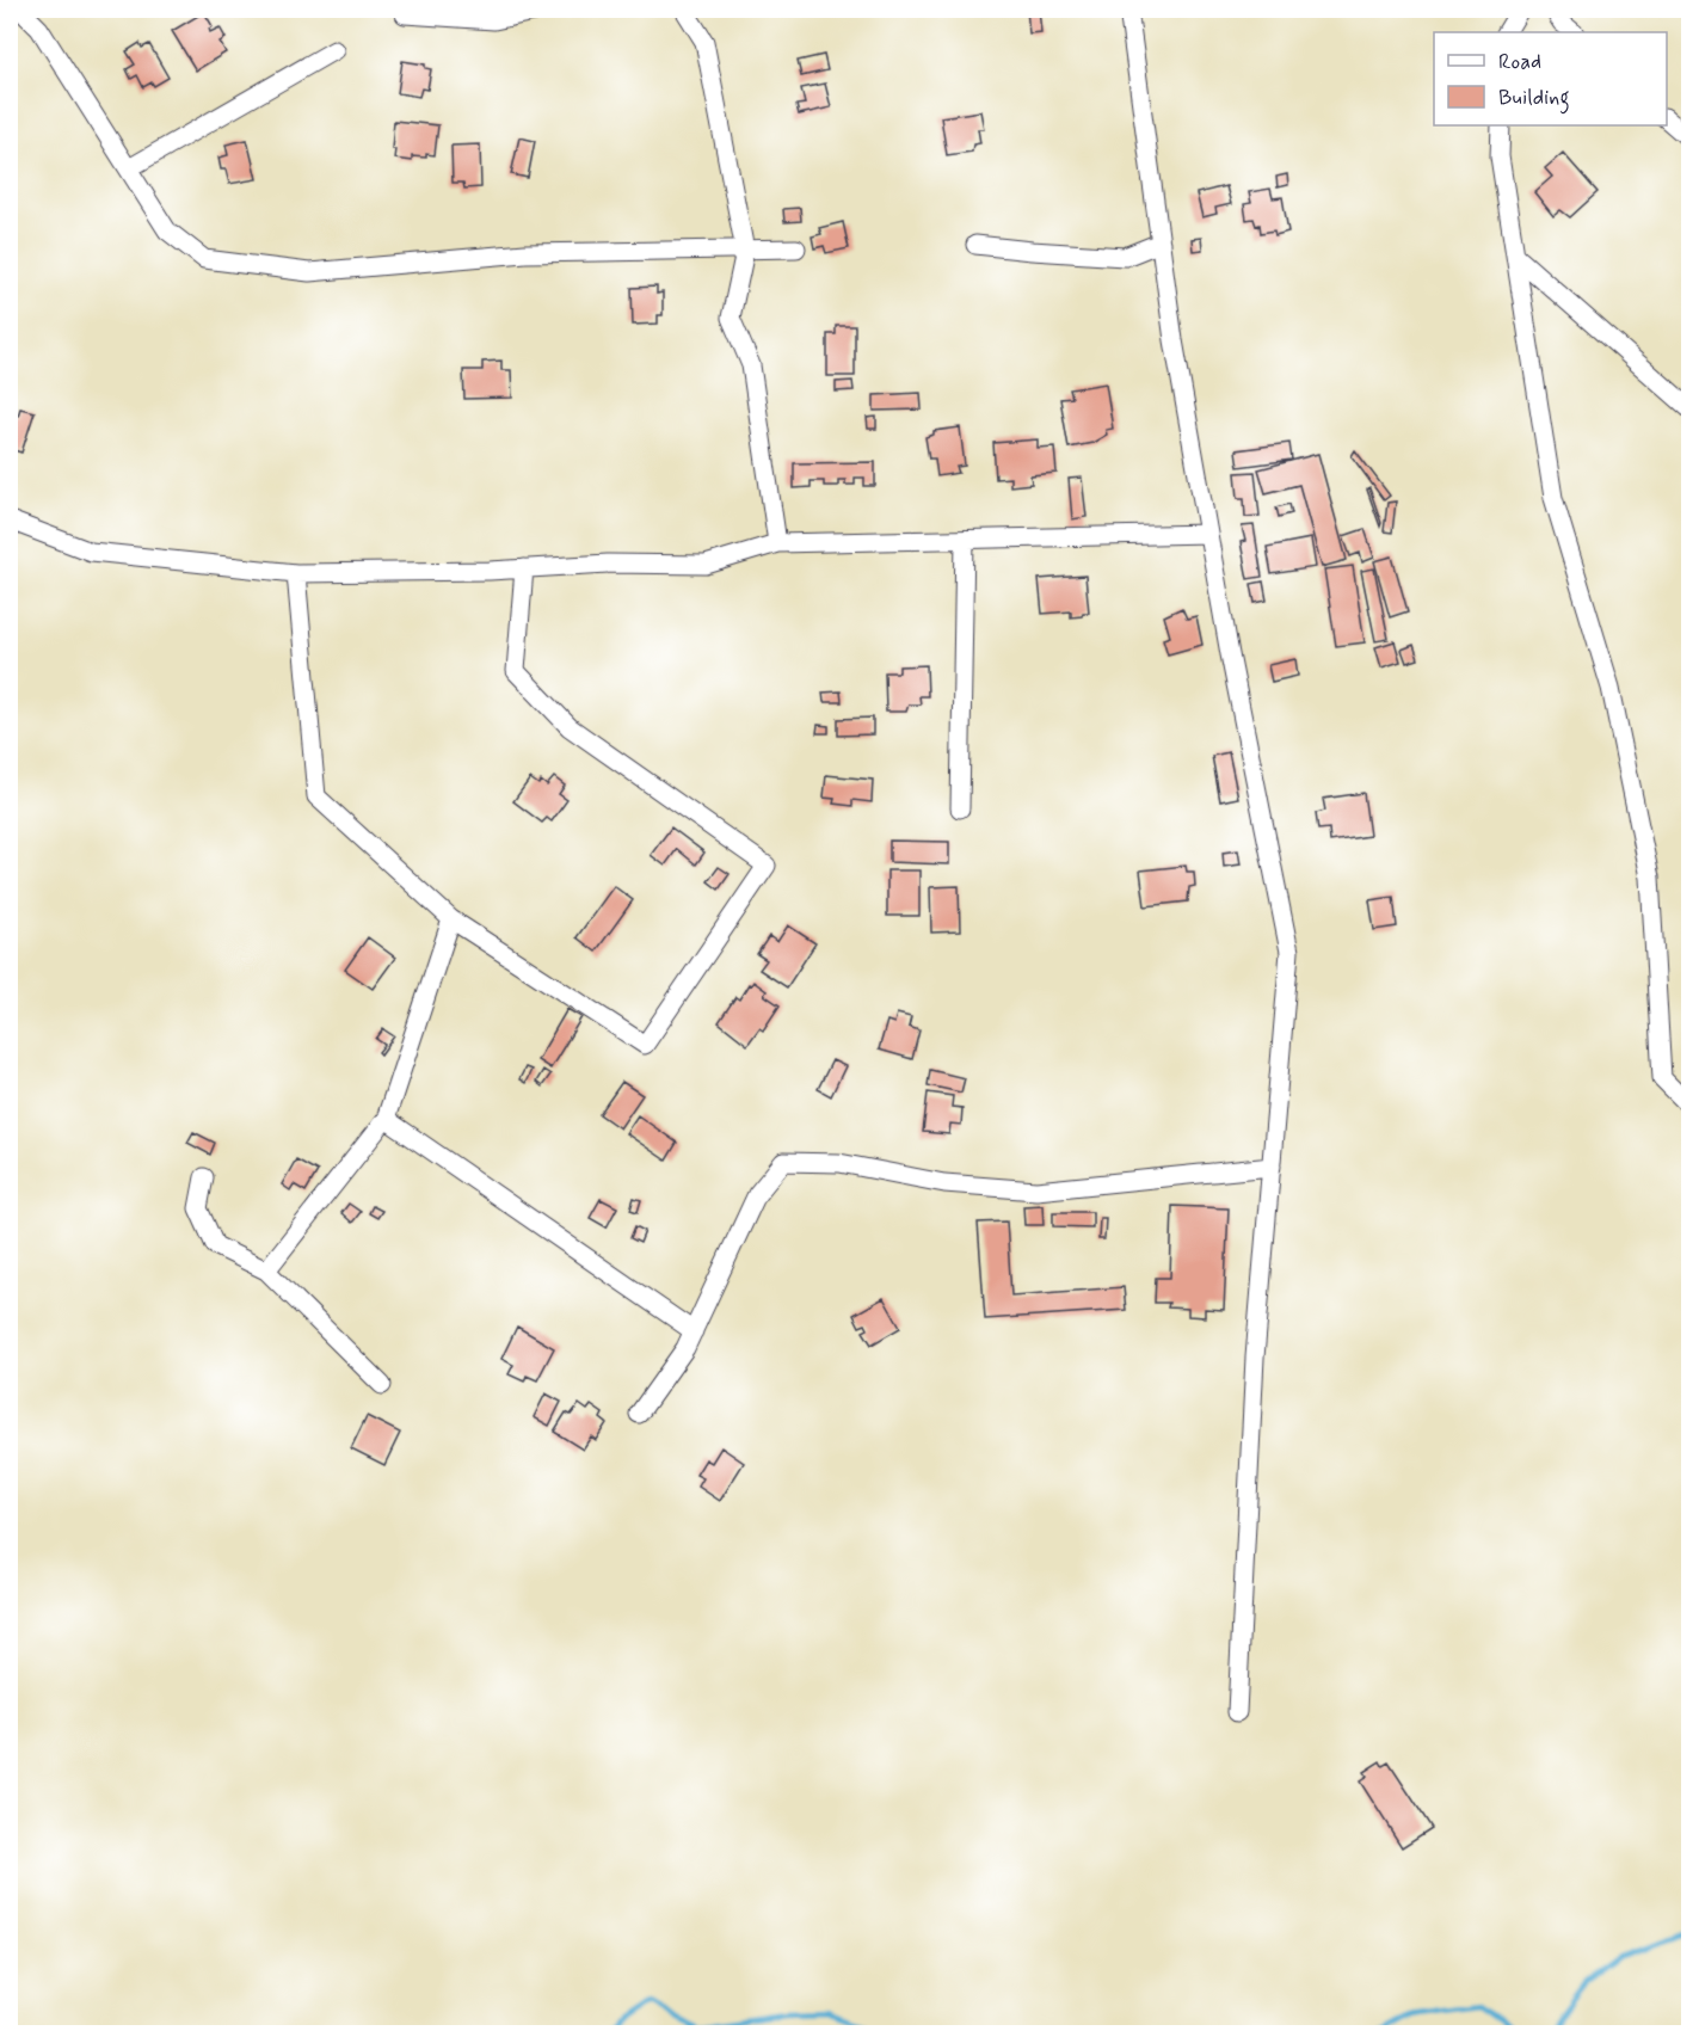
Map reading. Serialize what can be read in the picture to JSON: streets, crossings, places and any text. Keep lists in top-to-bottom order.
{
  "legend": ["Road", "Building"]
}
